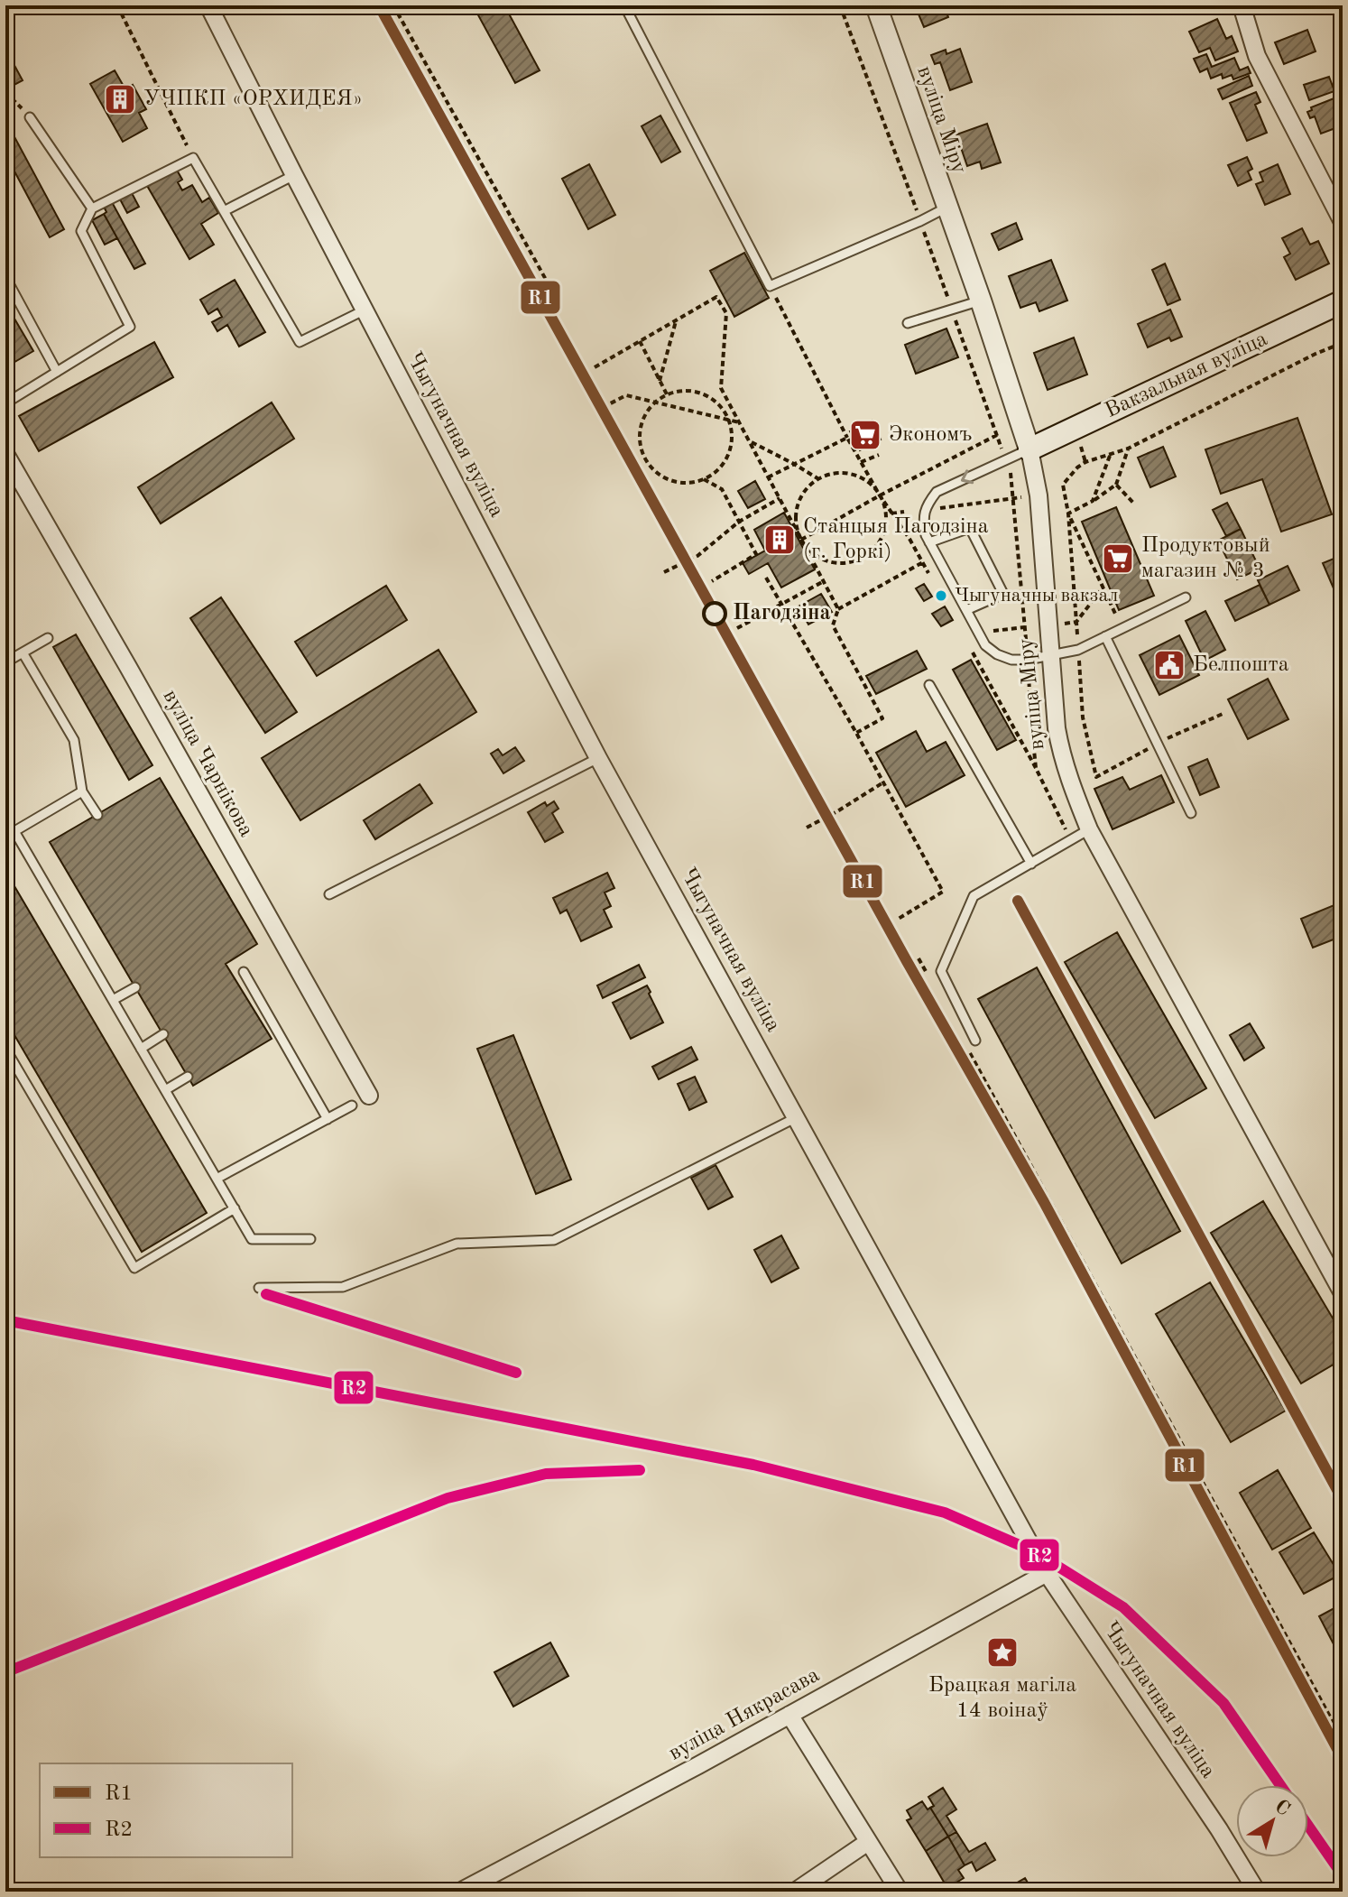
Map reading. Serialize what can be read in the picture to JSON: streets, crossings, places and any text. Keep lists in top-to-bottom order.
{
  "streets": {
    "main road": ["Вакзальная вуліца"],
    "street": [
      "вуліца Міру",
      "Чыгуначная вуліца",
      "вуліца Чарнікова",
      "вуліца Някрасава"
    ]
  },
  "crossings": [
    ["вуліца Міру", "Вакзальная вуліца"],
    ["Чыгуначная вуліца", "вуліца Някрасава"]
  ],
  "places": {
    "building": ["УЧПКП «ОРХИДЕЯ»", "Станцыя Пагодзіна (г. Горкі)"],
    "supermarket": ["Экономъ", "Продуктовый магазин № 3"],
    "other": ["Чыгуначны вакзал", "Пагодзіна"],
    "public building": ["Белпошта"],
    "place": ["Брацкая магіла 14 воінаў"]
  },
  "lines": ["transit line R1", "transit line R2"],
  "legend": ["R1", "R2"],
  "north": "top right"
}
